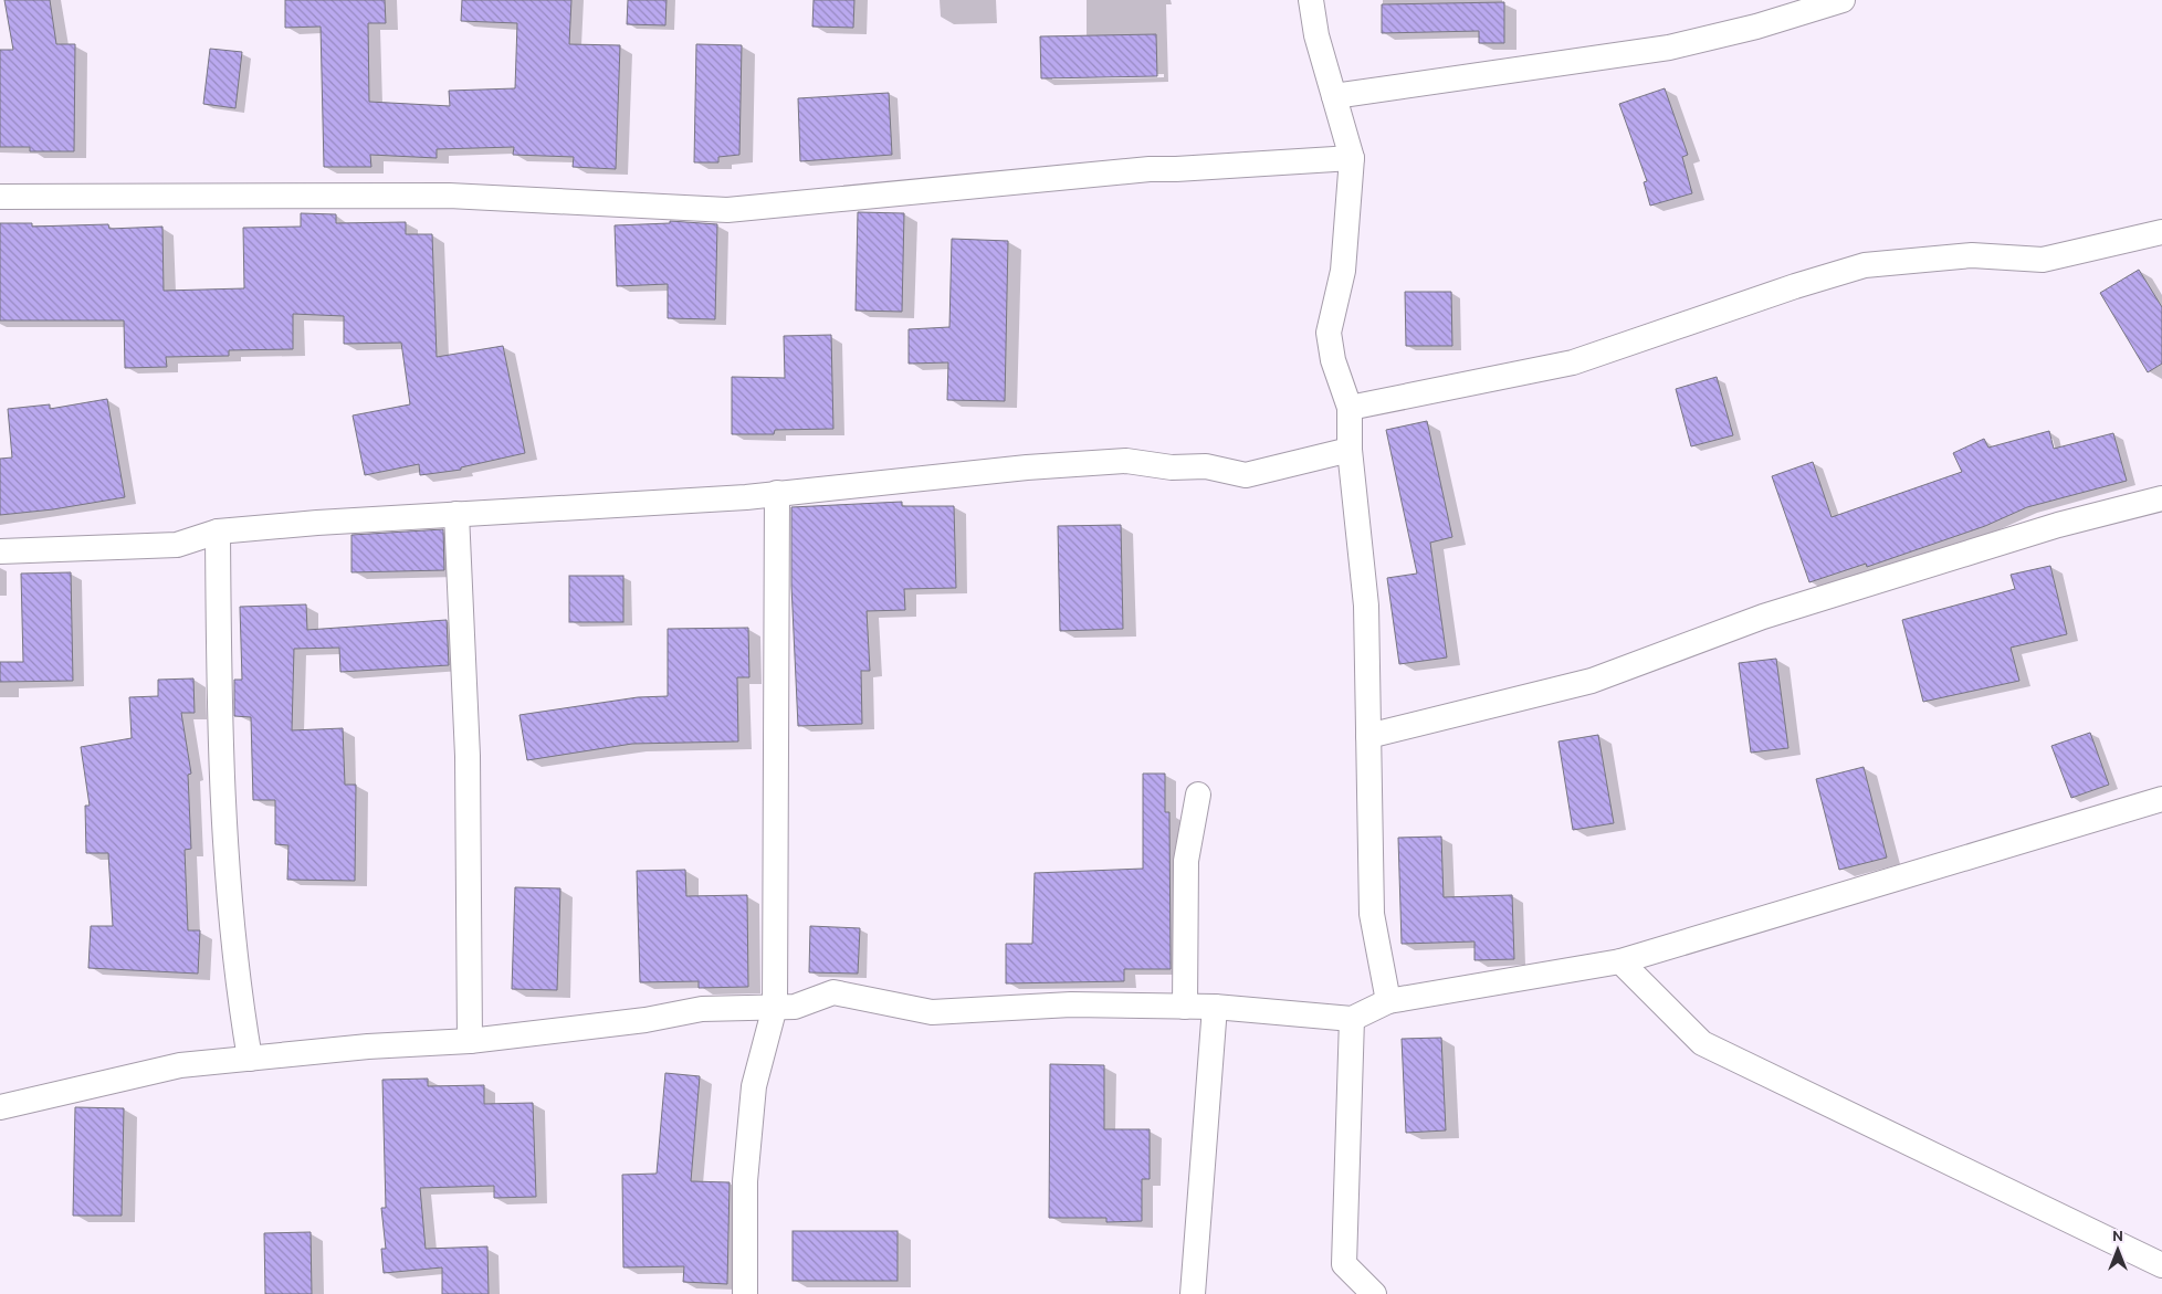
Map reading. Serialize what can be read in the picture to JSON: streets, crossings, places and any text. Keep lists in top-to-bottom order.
{
  "north": "top"
}
